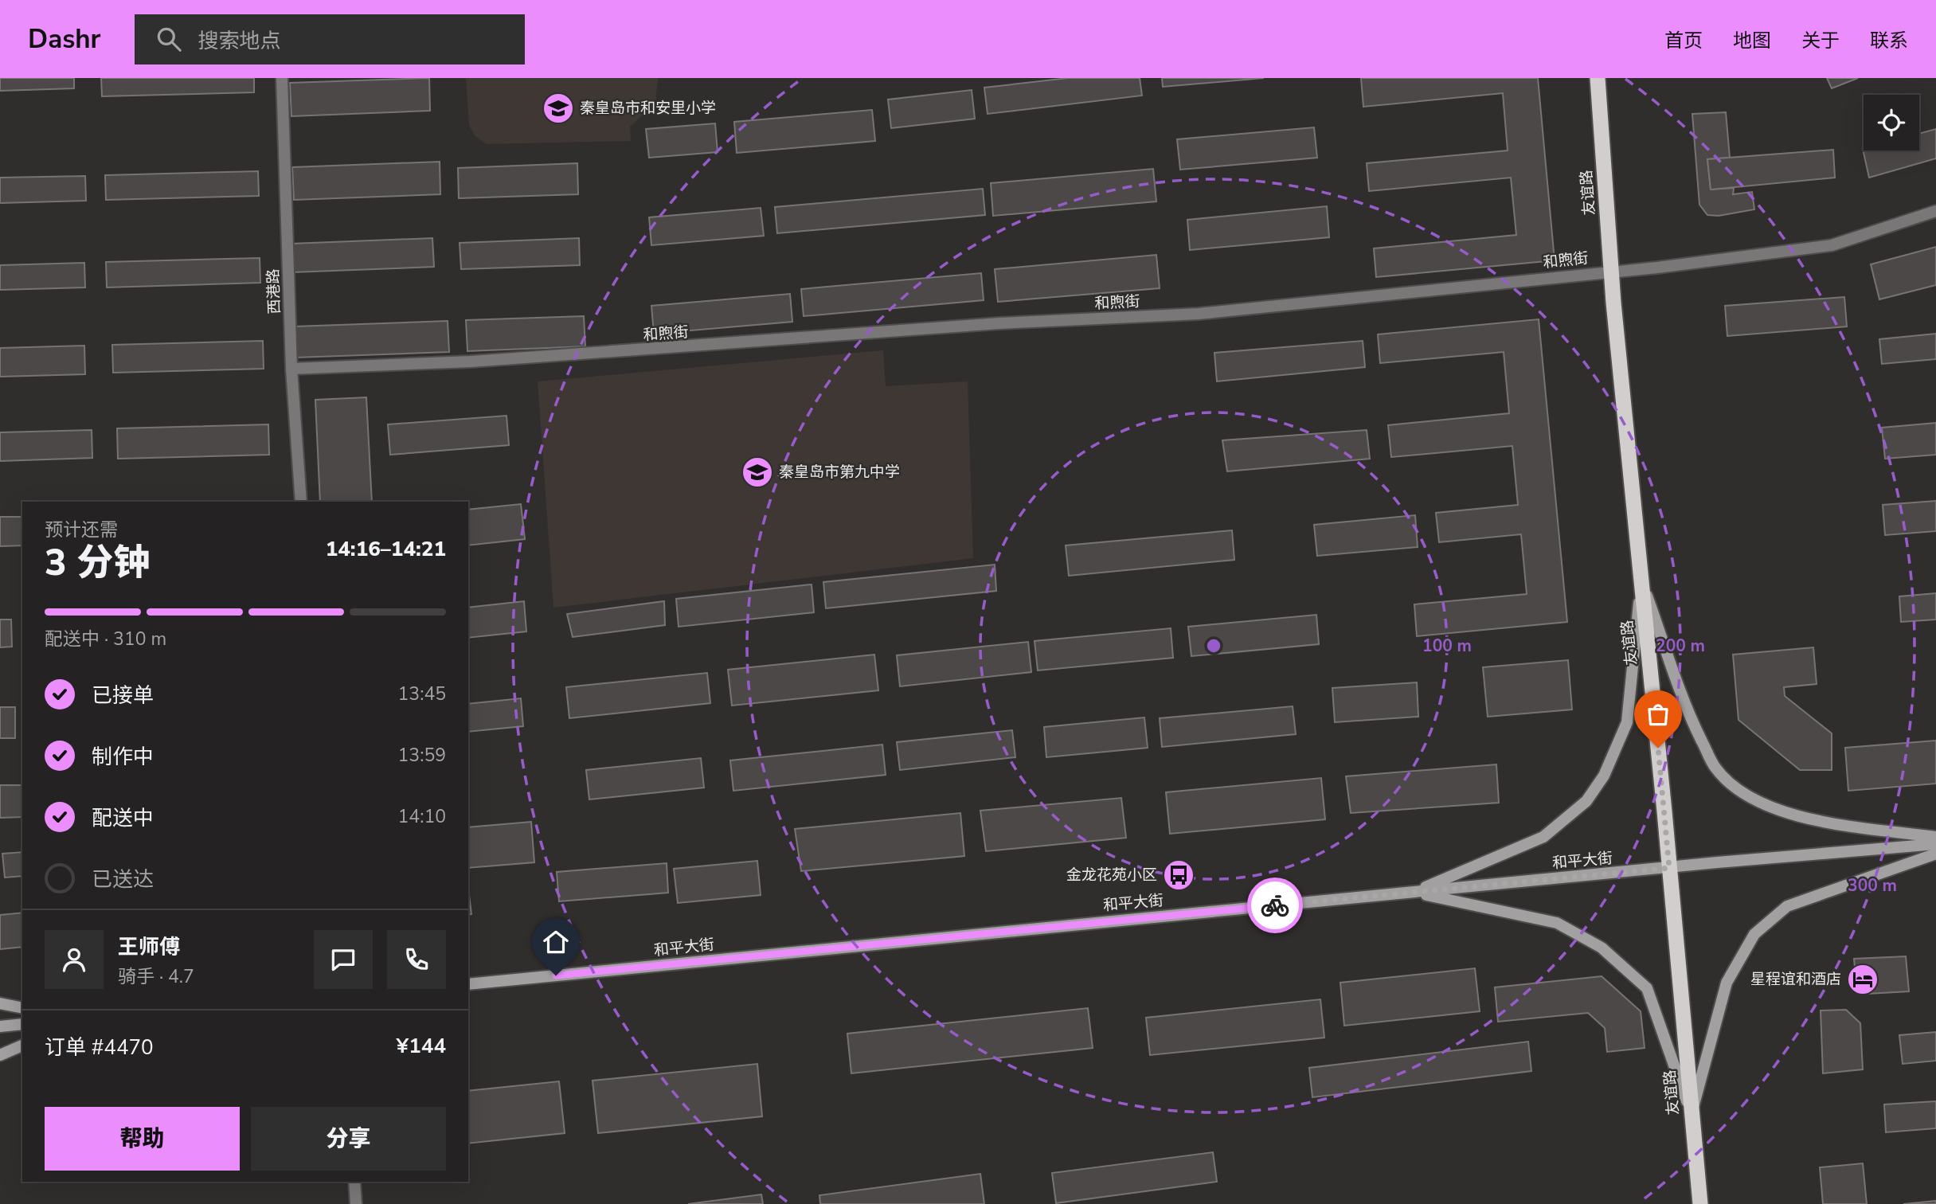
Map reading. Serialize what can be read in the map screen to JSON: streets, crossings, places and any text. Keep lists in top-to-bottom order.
{
  "streets": {
    "highway": ["友谊路"],
    "main road": ["和平大街"],
    "street": ["和煦街", "西港路"]
  },
  "crossings": [
    ["友谊路", "和煦街"],
    ["友谊路", "和平大街"],
    ["和煦街", "西港路"]
  ],
  "places": {
    "school or university": ["秦皇岛市和安里小学", "秦皇岛市第九中学"],
    "bus stop": ["金龙花苑小区"],
    "hotel": ["星程谊和酒店"]
  },
  "page": {
    "header": "Dashr",
    "search": "搜索地点",
    "nav": [
      "首页",
      "地图",
      "关于",
      "联系"
    ],
    "heading": ["3 分钟", "预计还需", "14:16–14:21"],
    "panel": [
      "王师傅",
      "骑手 · 4.7",
      "订单 #4470",
      "¥144"
    ],
    "bar": "配送中 · 310 m",
    "list": [
      ["已接单", "13:45"],
      ["制作中", "13:59"],
      ["配送中", "14:10"],
      "已送达"
    ],
    "buttons": ["帮助", "分享"]
  },
  "rings": ["100 m", "200 m", "300 m"]
}
